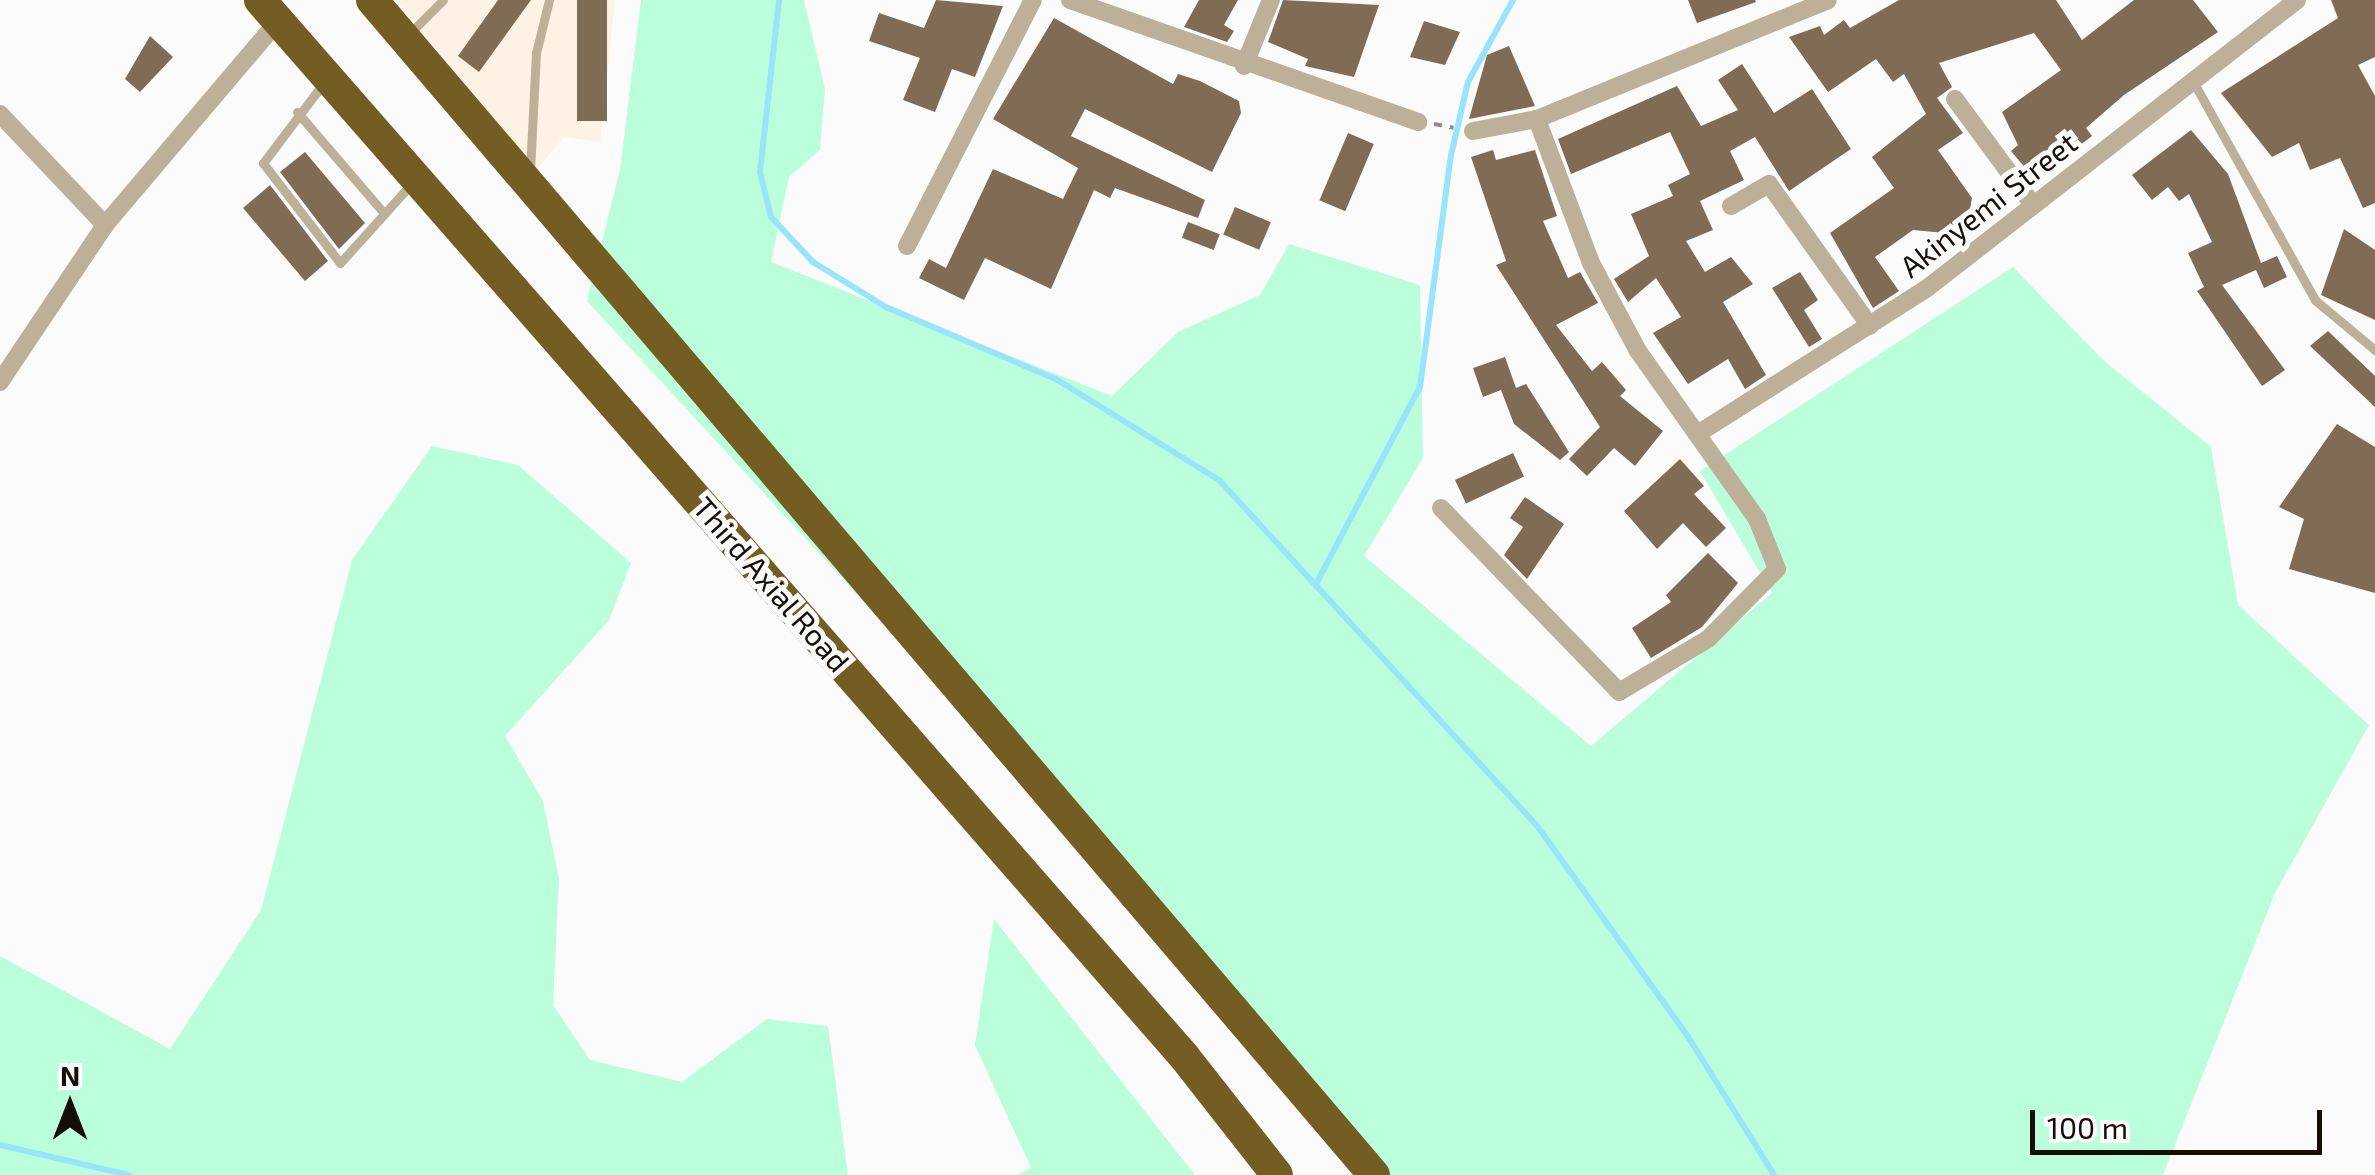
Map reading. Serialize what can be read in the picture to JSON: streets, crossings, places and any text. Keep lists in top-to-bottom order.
{
  "streets": {
    "highway": ["Third Axial Road"],
    "street": ["Akinyemi Street"]
  },
  "scale_bar": "100 m",
  "north": "top"
}
